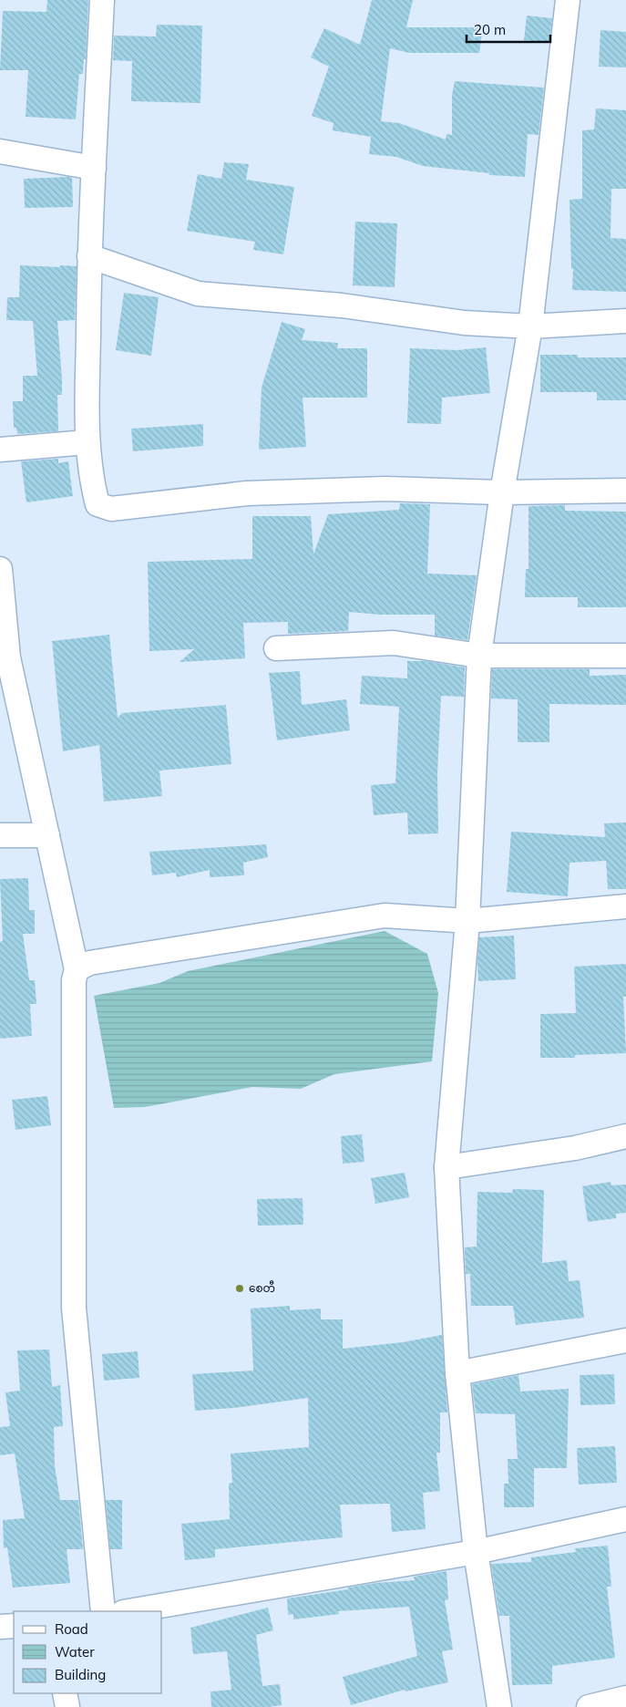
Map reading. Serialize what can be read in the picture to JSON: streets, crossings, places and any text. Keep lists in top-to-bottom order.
{
  "places": ["စေတီ"],
  "legend": ["Road", "Water", "Building"],
  "scale_bar": "20 m"
}
